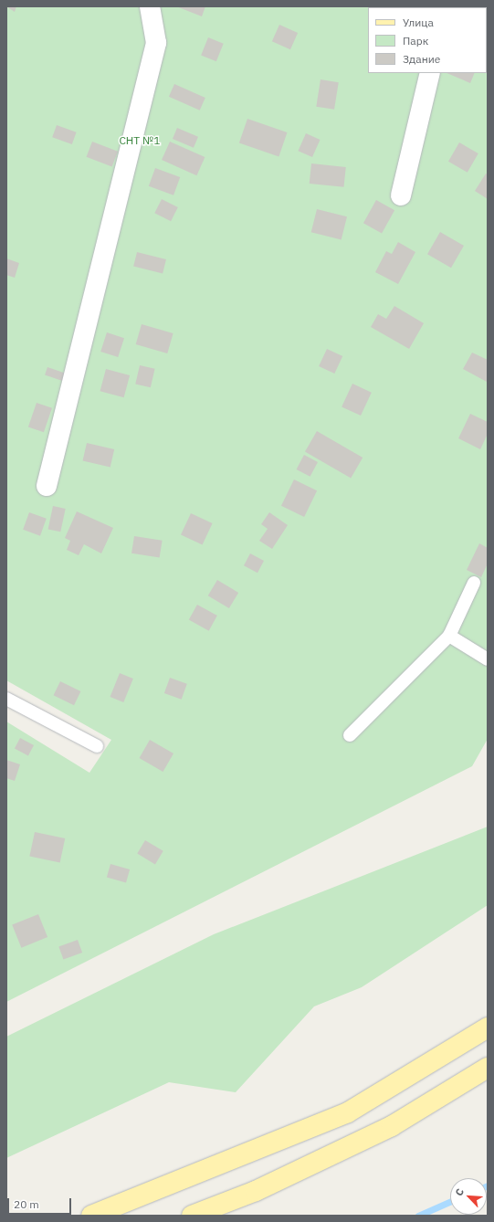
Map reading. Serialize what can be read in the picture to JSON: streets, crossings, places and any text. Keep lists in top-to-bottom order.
{
  "parks": ["СНТ №1"],
  "legend": ["Улица", "Парк", "Здание"],
  "scale_bar": "20 m",
  "north": "top left"
}
